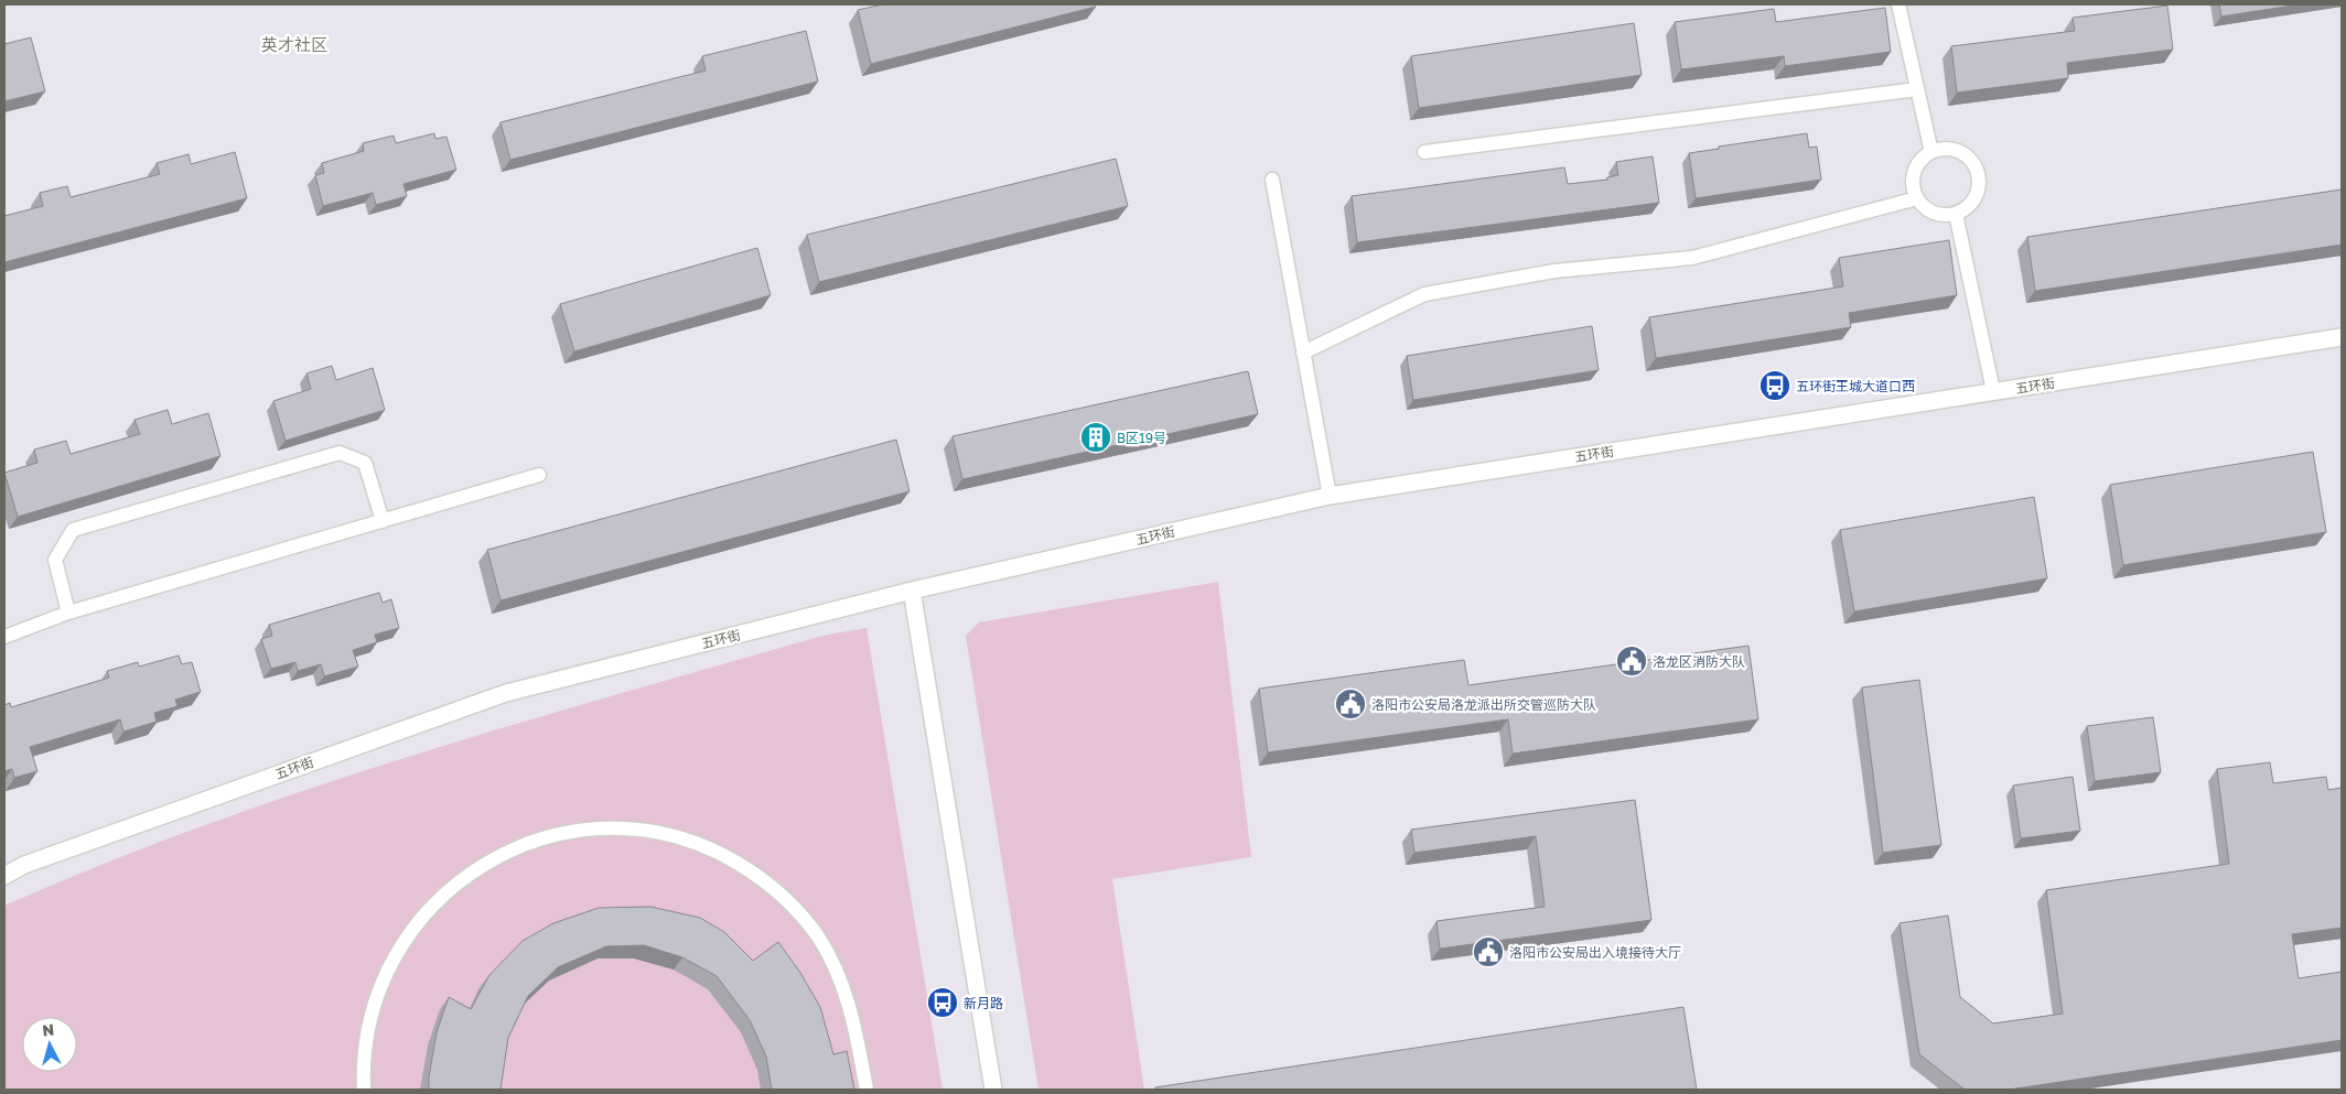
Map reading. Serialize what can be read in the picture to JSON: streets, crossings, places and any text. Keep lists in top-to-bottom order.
{
  "streets": {
    "street": ["五环街"]
  },
  "districts": ["英才社区"],
  "places": {
    "bus stop": ["五环街王城大道口西", "新月路"],
    "building": ["B区19号"],
    "public building": ["洛龙区消防大队", "洛阳市公安局洛龙派出所交管巡防大队", "洛阳市公安局出入境接待大厅"]
  },
  "north": "top"
}
